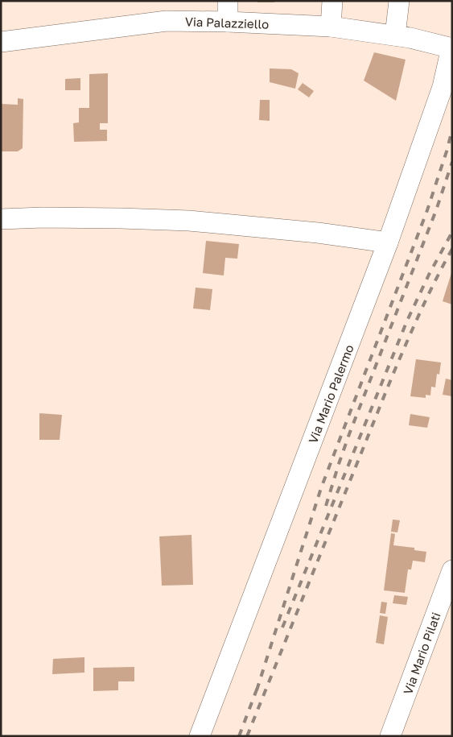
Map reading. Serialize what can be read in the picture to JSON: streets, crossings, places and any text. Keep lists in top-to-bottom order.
{
  "streets": {
    "street": ["Via Palazziello", "Via Mario Palermo", "Via Mario Pilati"]
  },
  "crossings": [
    ["Via Palazziello", "Via Mario Palermo"]
  ]
}
